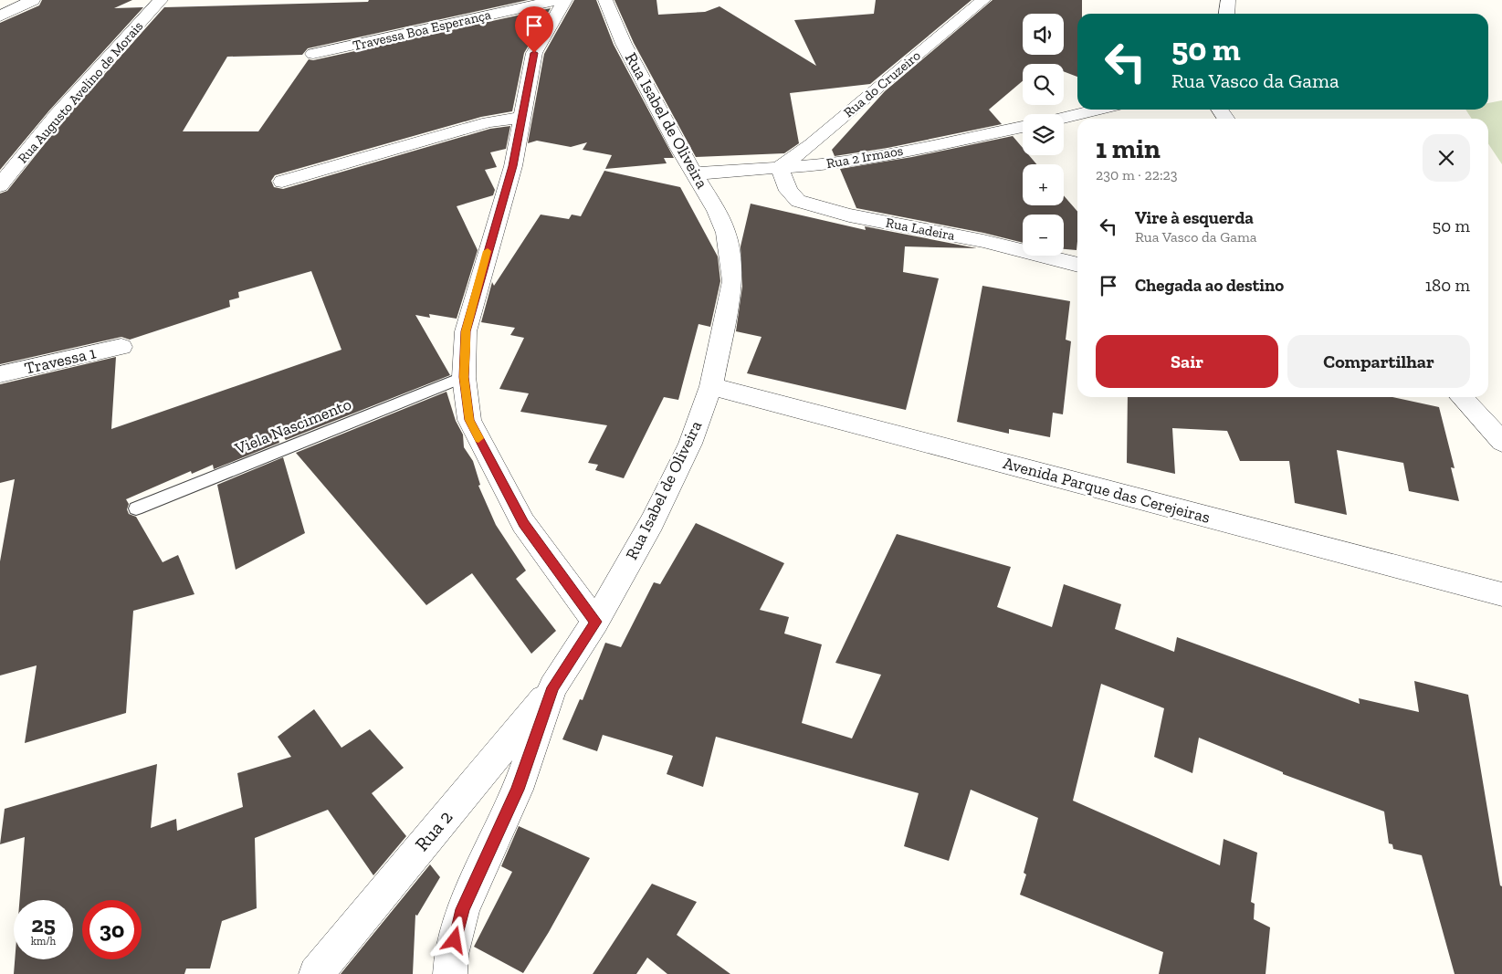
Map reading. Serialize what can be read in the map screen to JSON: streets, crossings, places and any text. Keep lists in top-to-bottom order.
{
  "streets": {
    "street": [
      "Travessa Boa Esperança",
      "Rua do Cruzeiro",
      "Rua Augusto Avelino de Morais",
      "Rua Isabel de Oliveira",
      "Rua 2 Irmaos",
      "Rua Ladeira",
      "Travessa 1",
      "Avenida Parque das Cerejeiras",
      "Rua 2"
    ],
    "lane": ["Viela Nascimento"]
  },
  "crossings": [
    ["Rua do Cruzeiro", "Rua 2 Irmaos"],
    ["Rua do Cruzeiro", "Rua Ladeira"],
    ["Rua Isabel de Oliveira", "Rua 2 Irmaos"],
    ["Rua Isabel de Oliveira", "Avenida Parque das Cerejeiras"],
    ["Rua Isabel de Oliveira", "Rua 2"],
    ["Rua 2 Irmaos", "Rua Ladeira"]
  ],
  "page": {
    "map_buttons": ["+", "−"],
    "turn": ["50 m", "Rua Vasco da Gama"],
    "heading": ["1 min", "230 m · 22:23"],
    "list": [
      {
        "name": "Vire à esquerda",
        "note": "Rua Vasco da Gama",
        "value": "50 m"
      },
      {
        "name": "Chegada ao destino",
        "value": "180 m"
      }
    ],
    "buttons": ["Sair", "Compartilhar"],
    "speed": "25 km/h",
    "limit": "30"
  }
}
